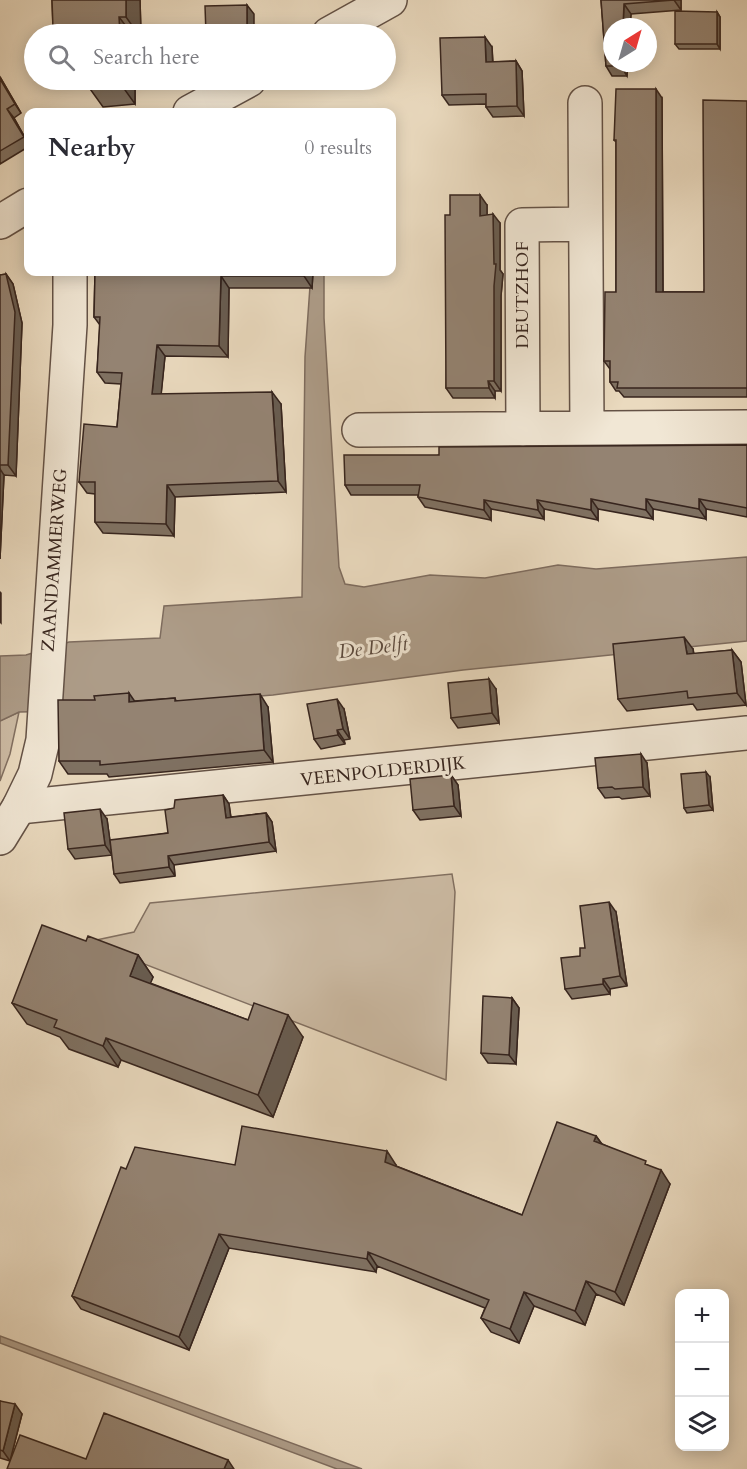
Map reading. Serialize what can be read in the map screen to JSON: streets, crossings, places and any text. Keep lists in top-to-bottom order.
{
  "streets": {
    "street": ["DEUTZHOF", "ZAANDAMMERWEG", "VEENPOLDERDIJK"]
  },
  "crossings": [
    ["ZAANDAMMERWEG", "VEENPOLDERDIJK"]
  ],
  "water": ["De Delft"],
  "north": "top right",
  "page": {
    "search": "Search here",
    "heading": ["Nearby", "0 results"],
    "map_buttons": ["+", "−"]
  }
}
